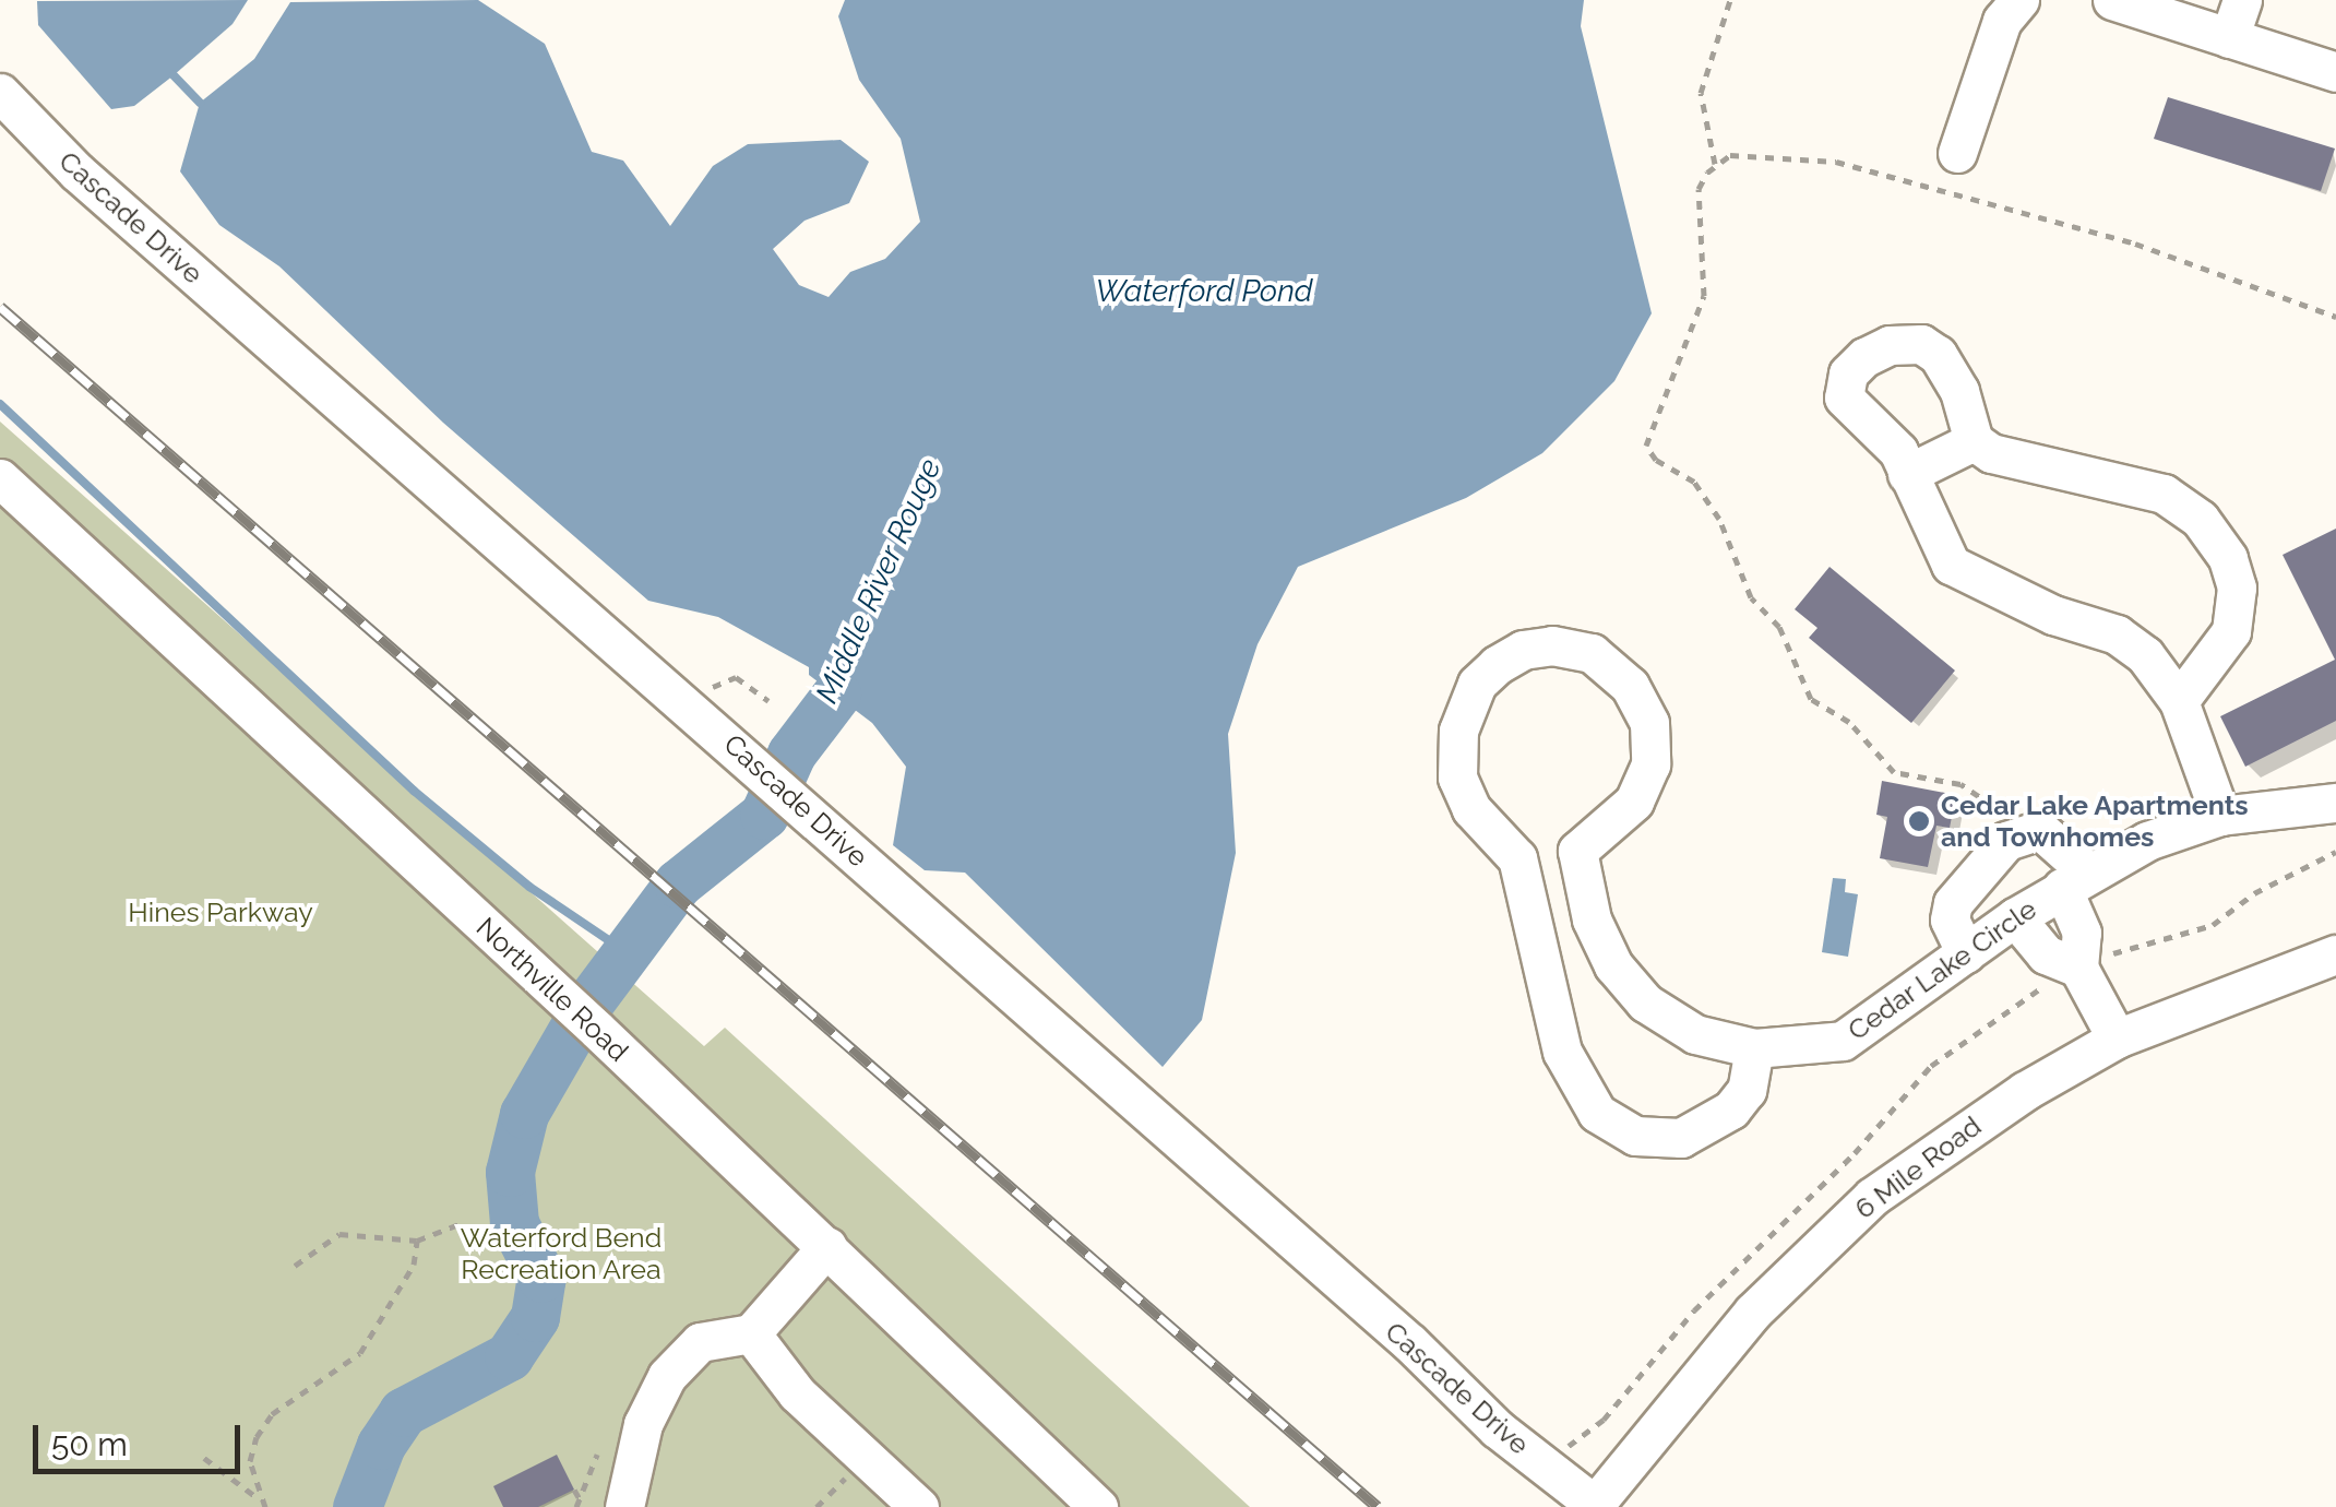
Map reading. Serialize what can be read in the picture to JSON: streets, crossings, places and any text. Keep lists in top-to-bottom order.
{
  "streets": {
    "street": [
      "Cascade Drive",
      "Cedar Lake Circle",
      "Northville Road",
      "6 Mile Road"
    ]
  },
  "crossings": [
    ["Cascade Drive", "6 Mile Road"]
  ],
  "water": ["Waterford Pond", "Middle River Rouge"],
  "parks": ["Hines Parkway", "Waterford Bend Recreation Area"],
  "places": ["Cedar Lake Apartments and Townhomes"],
  "scale_bar": "50 m"
}
